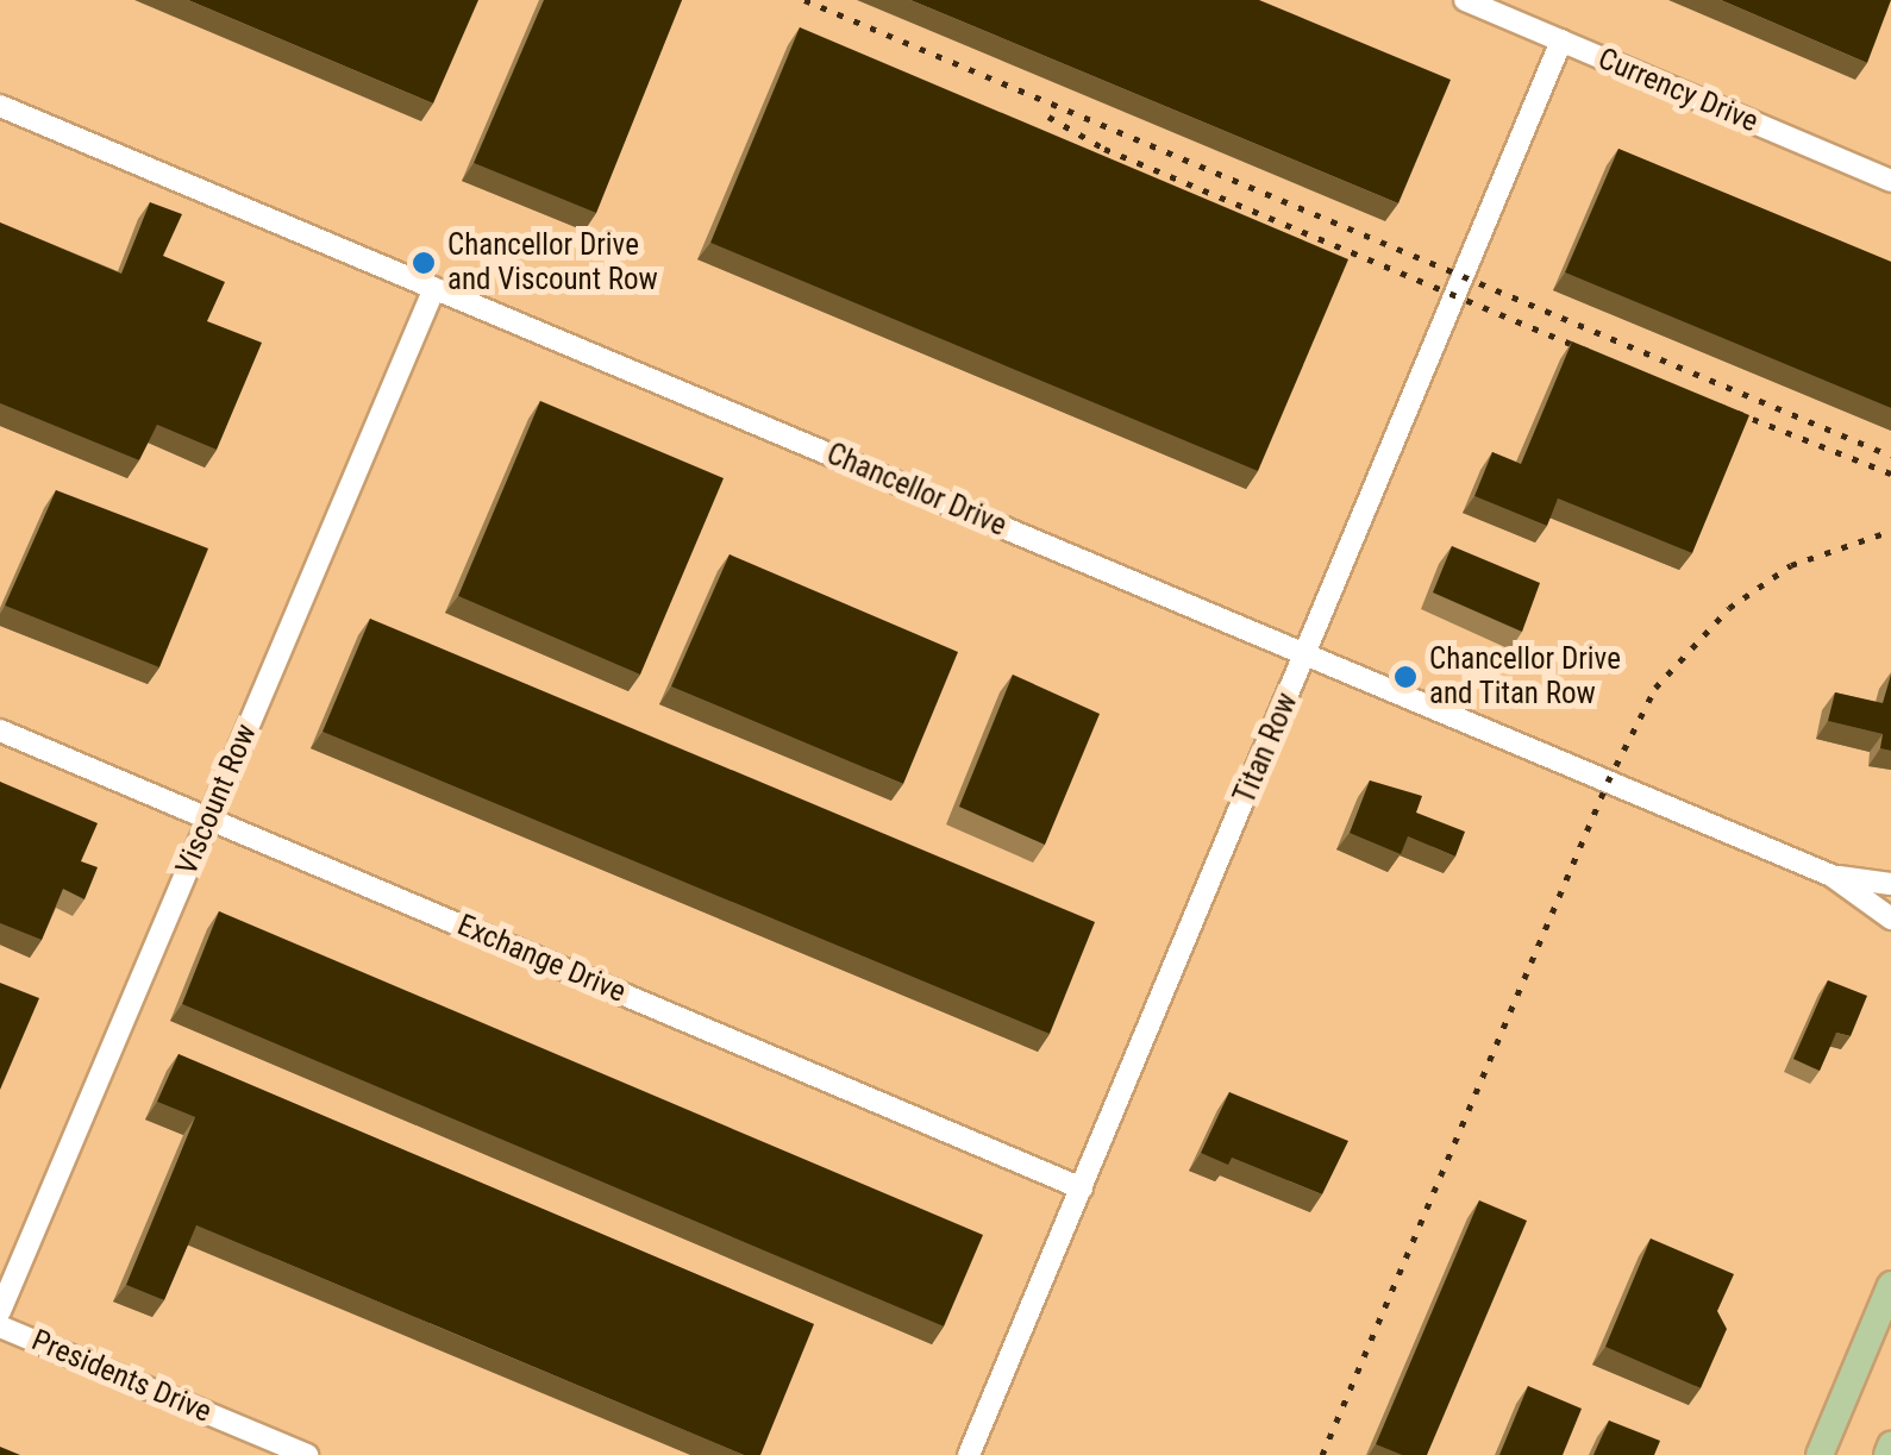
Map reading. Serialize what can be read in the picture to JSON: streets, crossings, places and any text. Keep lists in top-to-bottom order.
{
  "streets": {
    "street": [
      "Currency Drive",
      "Chancellor Drive",
      "Titan Row",
      "Viscount Row",
      "Exchange Drive",
      "Presidents Drive"
    ]
  },
  "crossings": [
    ["Currency Drive", "Titan Row"],
    ["Chancellor Drive", "Titan Row"],
    ["Chancellor Drive", "Viscount Row"],
    ["Titan Row", "Exchange Drive"],
    ["Viscount Row", "Exchange Drive"]
  ],
  "places": ["Chancellor Drive and Viscount Row", "Chancellor Drive and Titan Row"]
}
